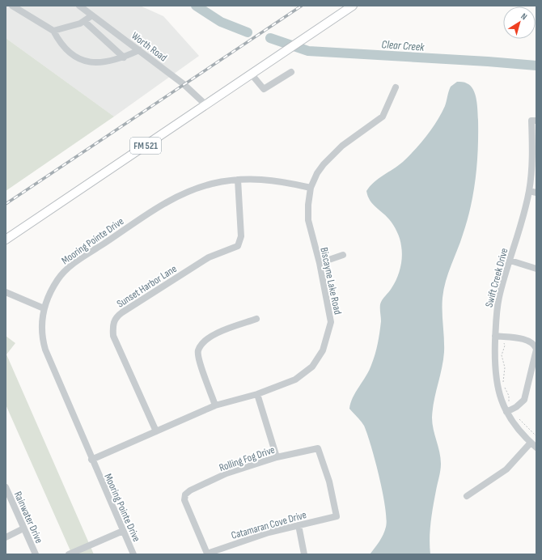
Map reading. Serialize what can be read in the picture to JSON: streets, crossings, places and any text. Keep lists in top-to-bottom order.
{
  "streets": {
    "main road": ["FM 521"],
    "street": [
      "Worth Road",
      "Mooring Pointe Drive",
      "Swift Creek Drive",
      "Biscayne Lake Road",
      "Sunset Harbor Lane",
      "Rolling Fog Drive",
      "Rainwater Drive",
      "Catamaran Cove Drive"
    ]
  },
  "crossings": [
    ["Worth Road", "FM 521"],
    ["Mooring Pointe Drive", "Biscayne Lake Road"],
    ["Mooring Pointe Drive", "Sunset Harbor Lane"],
    ["Biscayne Lake Road", "Sunset Harbor Lane"],
    ["Rolling Fog Drive", "Catamaran Cove Drive"]
  ],
  "water": ["Clear Creek"],
  "north": "top right"
}
